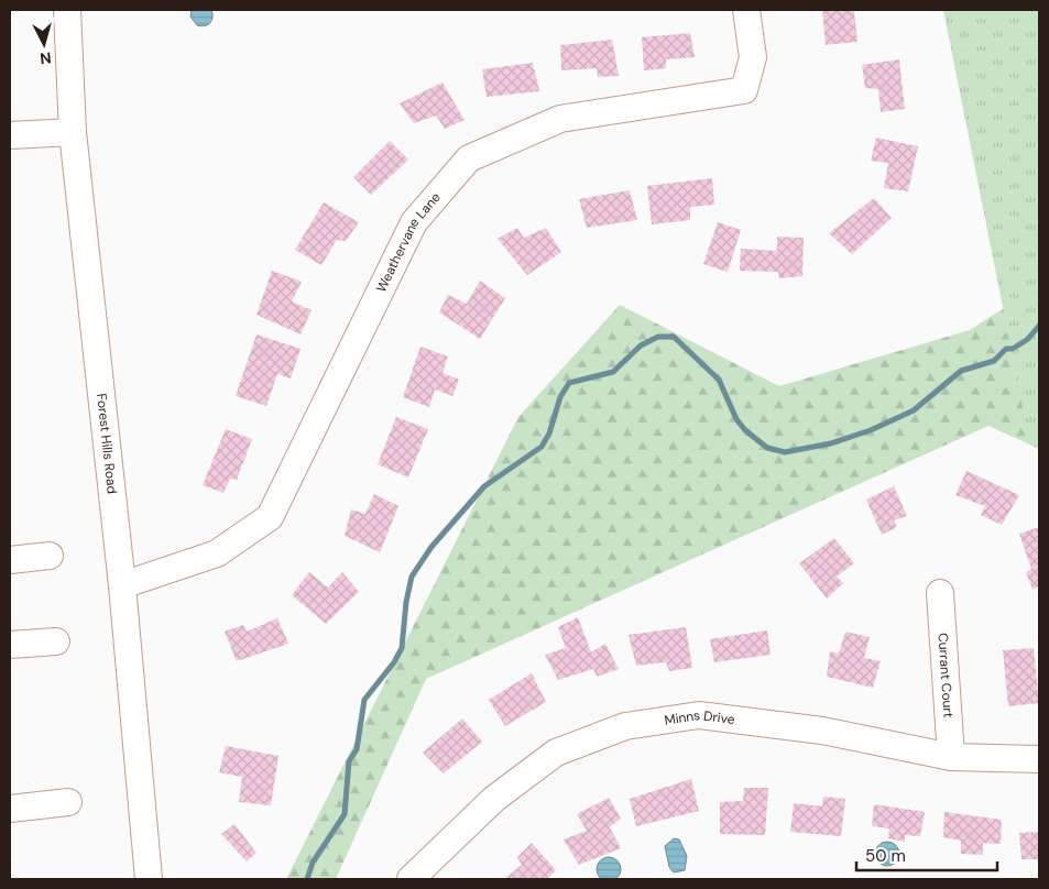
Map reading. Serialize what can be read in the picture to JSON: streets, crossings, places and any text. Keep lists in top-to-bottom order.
{
  "streets": {
    "street": [
      "Weathervane Lane",
      "Forest Hills Road",
      "Currant Court",
      "Minns Drive"
    ]
  },
  "crossings": [
    ["Weathervane Lane", "Forest Hills Road"],
    ["Currant Court", "Minns Drive"]
  ],
  "scale_bar": "50 m",
  "north": "bottom"
}
